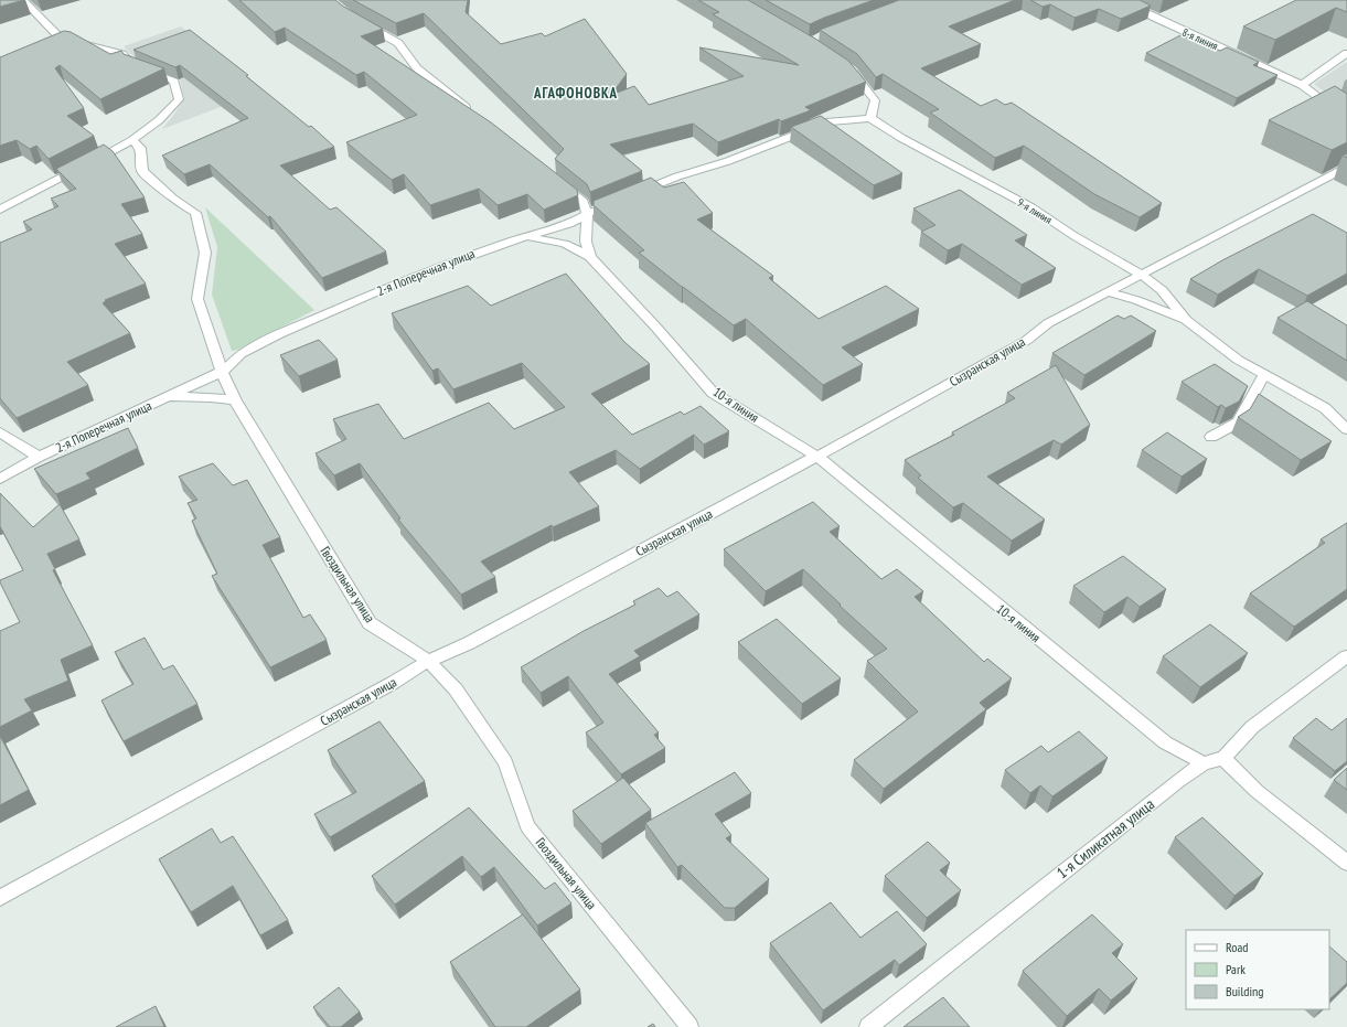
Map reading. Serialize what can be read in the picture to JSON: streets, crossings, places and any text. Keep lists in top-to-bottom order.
{
  "streets": {
    "street": [
      "8-я линия",
      "9-я линия",
      "2-я Поперечная улица",
      "Сызранская улица",
      "10-я линия",
      "Гвоздильная улица",
      "1-я Силикатная улица"
    ]
  },
  "crossings": [
    ["9-я линия", "Сызранская улица"],
    ["2-я Поперечная улица", "10-я линия"],
    ["2-я Поперечная улица", "Гвоздильная улица"],
    ["Сызранская улица", "10-я линия"],
    ["Сызранская улица", "Гвоздильная улица"],
    ["10-я линия", "1-я Силикатная улица"]
  ],
  "districts": ["АГАФОНОВКА"],
  "legend": ["Road", "Park", "Building"]
}
